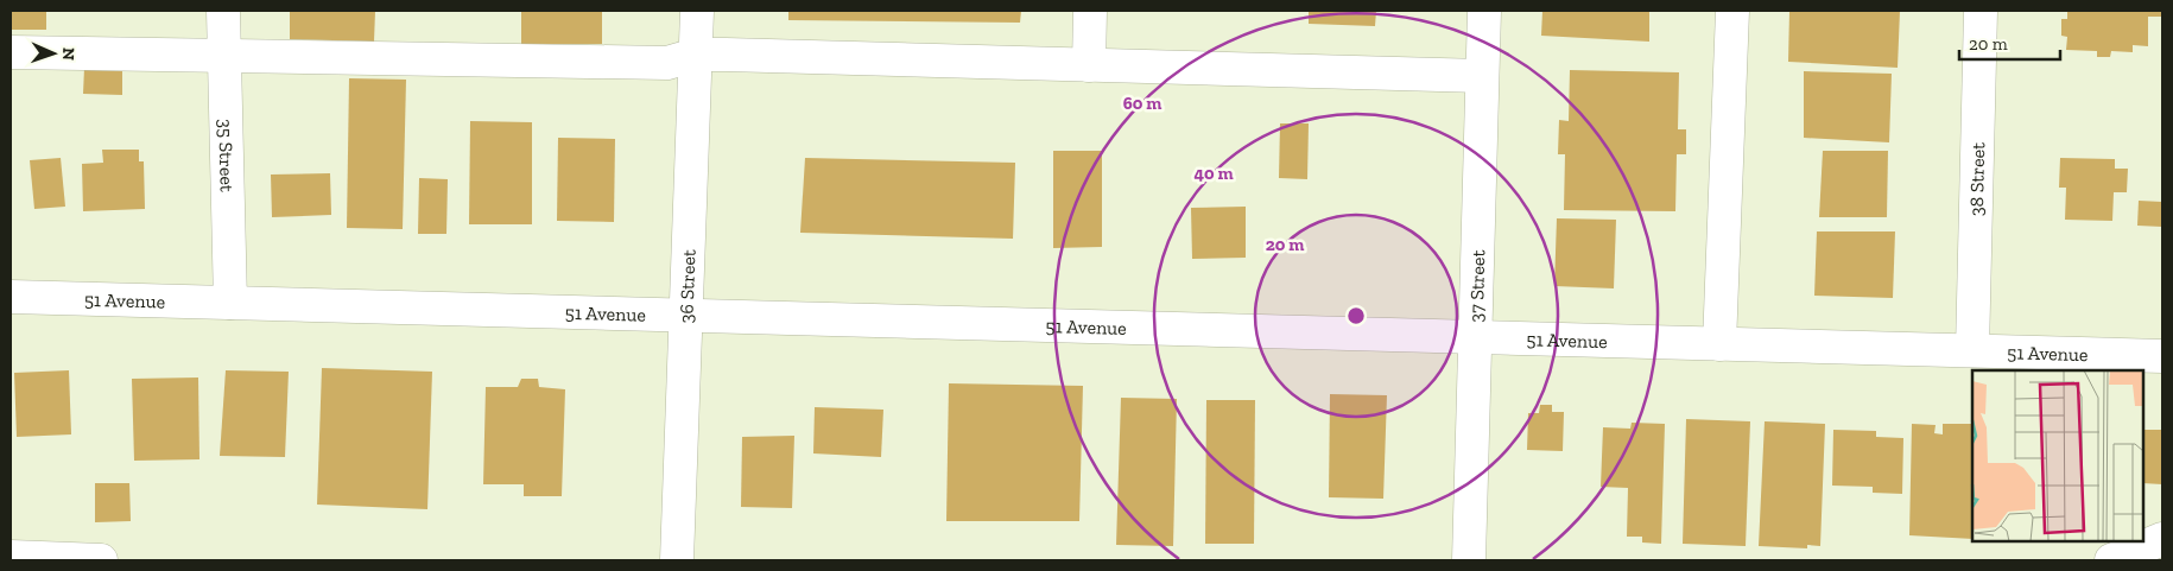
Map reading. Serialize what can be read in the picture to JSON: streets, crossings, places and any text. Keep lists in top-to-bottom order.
{
  "streets": {
    "street": [
      "35 Street",
      "38 Street",
      "36 Street",
      "37 Street",
      "51 Avenue"
    ]
  },
  "crossings": [
    ["35 Street", "51 Avenue"],
    ["38 Street", "51 Avenue"],
    ["36 Street", "51 Avenue"],
    ["37 Street", "51 Avenue"]
  ],
  "scale_bar": "20 m",
  "north": "right",
  "rings": ["60 m", "40 m", "20 m"]
}
